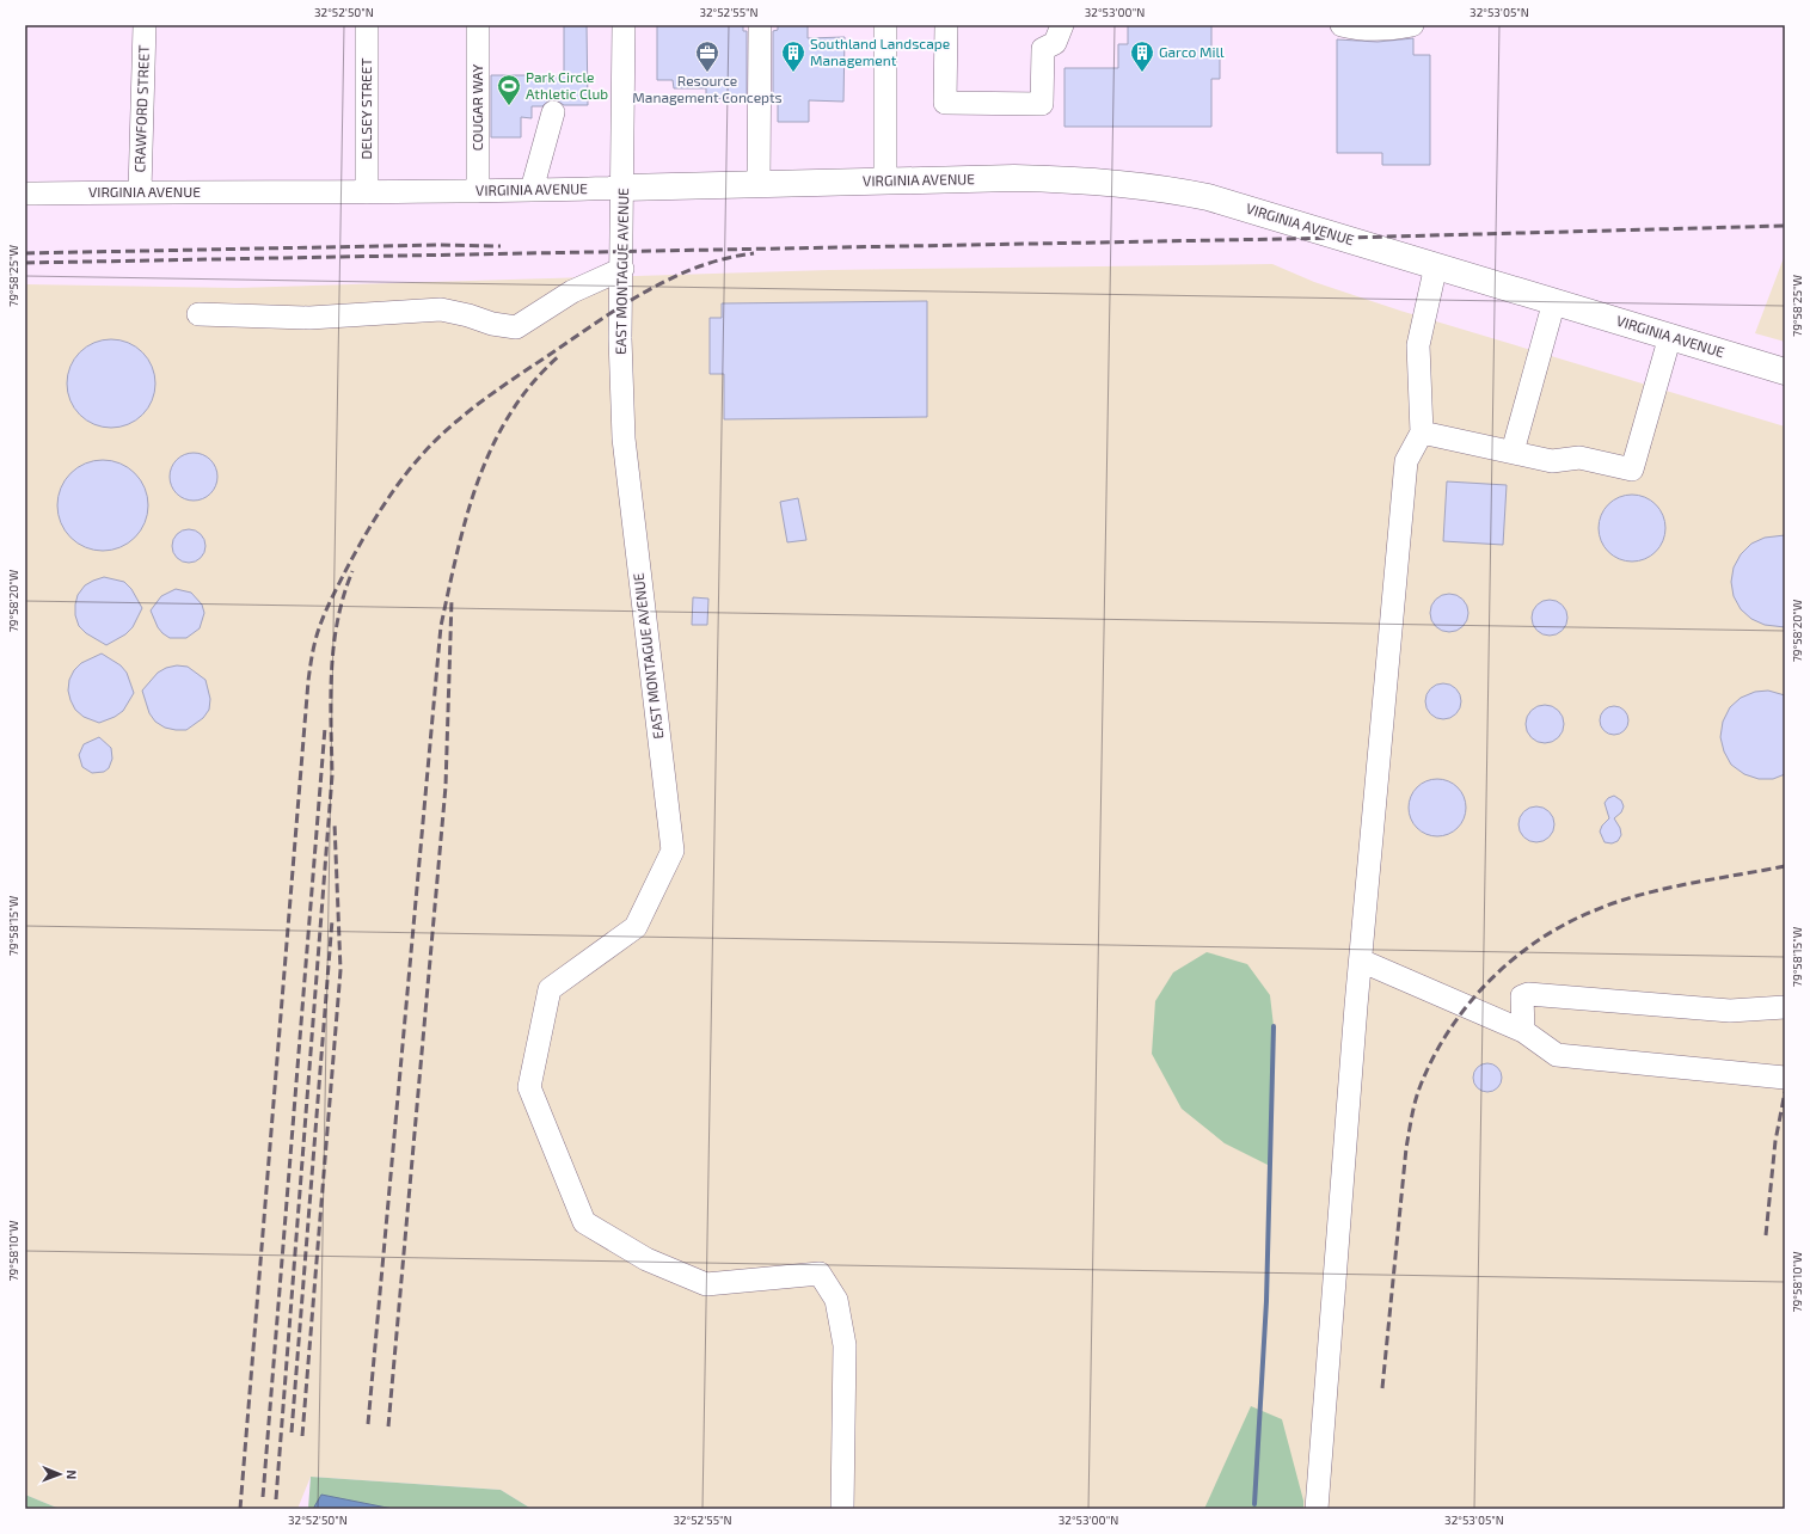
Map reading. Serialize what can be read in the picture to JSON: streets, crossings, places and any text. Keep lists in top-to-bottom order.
{
  "streets": {
    "main road": ["VIRGINIA AVENUE"],
    "street": [
      "COUGAR WAY",
      "CRAWFORD STREET",
      "DELSEY STREET",
      "EAST MONTAGUE AVENUE"
    ]
  },
  "crossings": [
    ["COUGAR WAY", "VIRGINIA AVENUE"],
    ["CRAWFORD STREET", "VIRGINIA AVENUE"],
    ["DELSEY STREET", "VIRGINIA AVENUE"],
    ["VIRGINIA AVENUE", "EAST MONTAGUE AVENUE"]
  ],
  "places": {
    "office": ["Resource Management Concepts"],
    "building": ["Southland Landscape Management", "Garco Mill"],
    "sports": ["Park Circle Athletic Club"]
  },
  "north": "right",
  "coordinates": [
    "32°52'50\"N",
    "32°52'55\"N",
    "32°53'00\"N",
    "32°53'05\"N",
    "79°58'25\"W",
    "79°58'20\"W",
    "79°58'15\"W",
    "79°58'10\"W"
  ]
}
